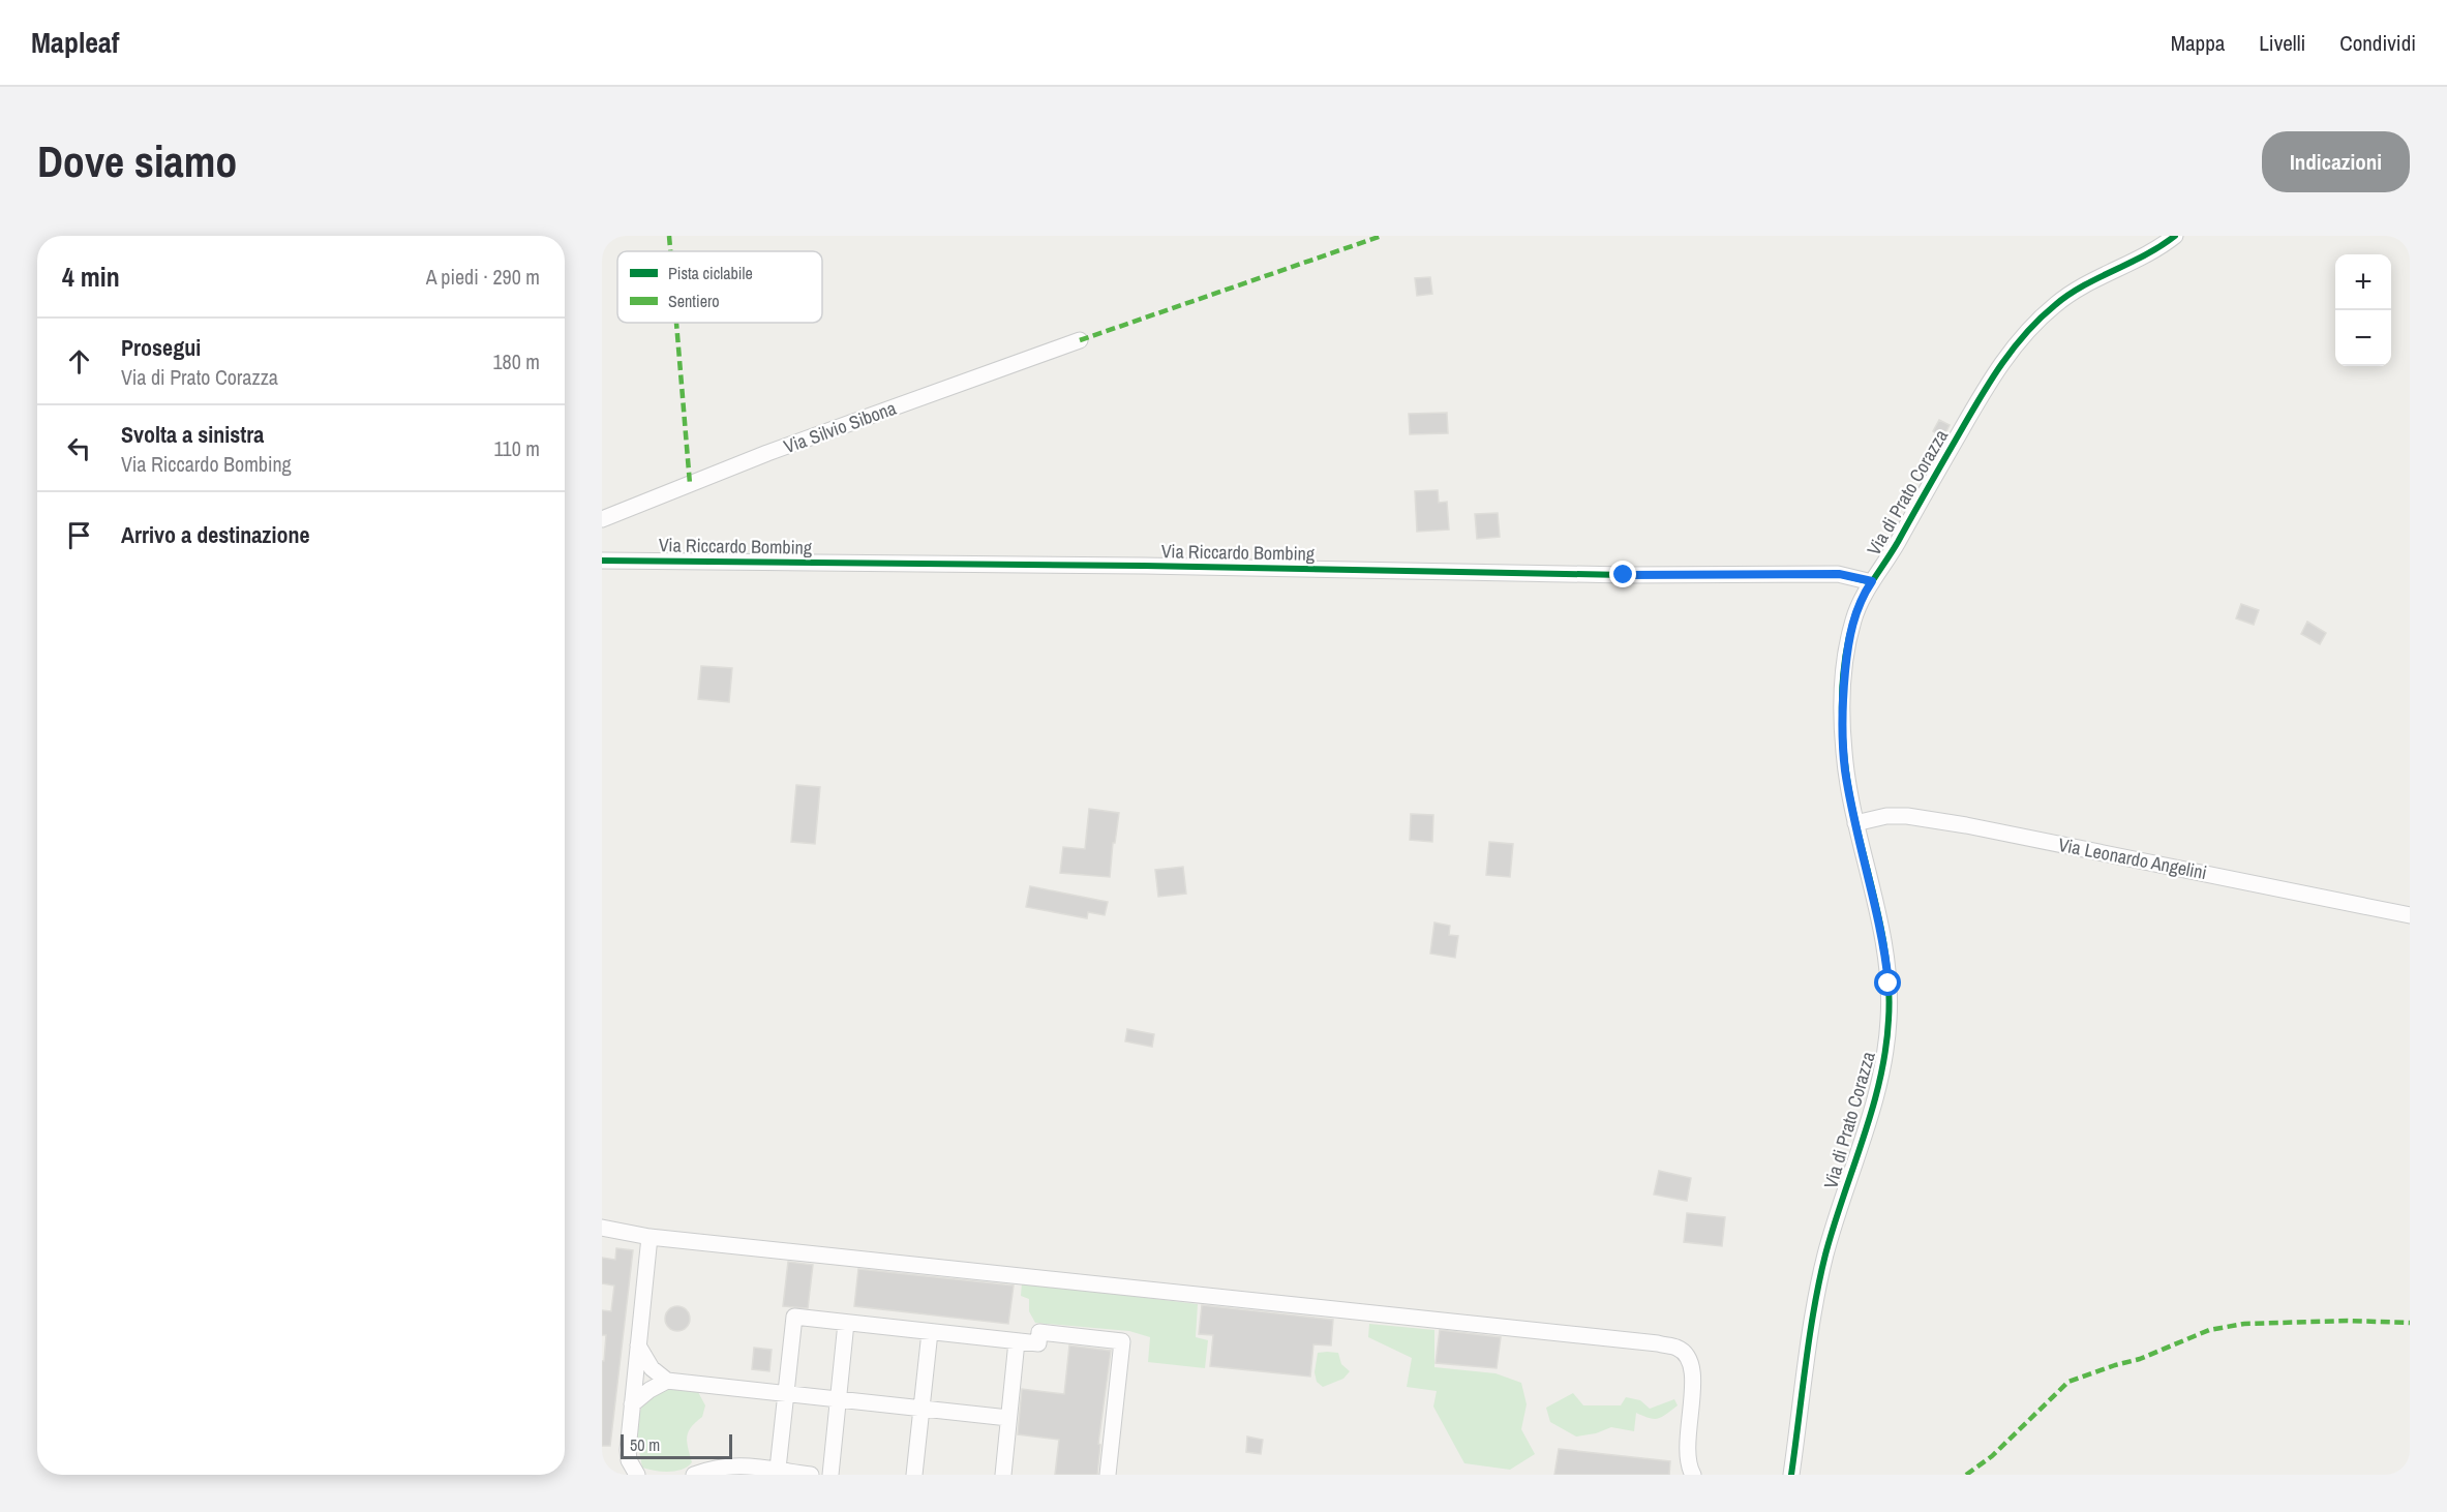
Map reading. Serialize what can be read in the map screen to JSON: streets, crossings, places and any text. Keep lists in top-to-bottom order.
{
  "streets": {
    "street": [
      "Via Silvio Sibona",
      "Via di Prato Corazza",
      "Via Riccardo Bombing",
      "Via Leonardo Angelini"
    ]
  },
  "crossings": [
    ["Via di Prato Corazza", "Via Riccardo Bombing"],
    ["Via di Prato Corazza", "Via Leonardo Angelini"]
  ],
  "legend": ["Pista ciclabile", "Sentiero"],
  "scale_bar": "50 m",
  "page": {
    "header": "Mapleaf",
    "nav": ["Mappa", "Livelli", "Condividi"],
    "buttons": "Indicazioni",
    "title": "Dove siamo",
    "heading": ["4 min", "A piedi · 290 m"],
    "map_buttons": ["+", "−"],
    "list": [
      ["Prosegui", "Via di Prato Corazza", "180 m"],
      ["Svolta a sinistra", "Via Riccardo Bombing", "110 m"],
      "Arrivo a destinazione"
    ],
    "scale": "50 m"
  }
}
